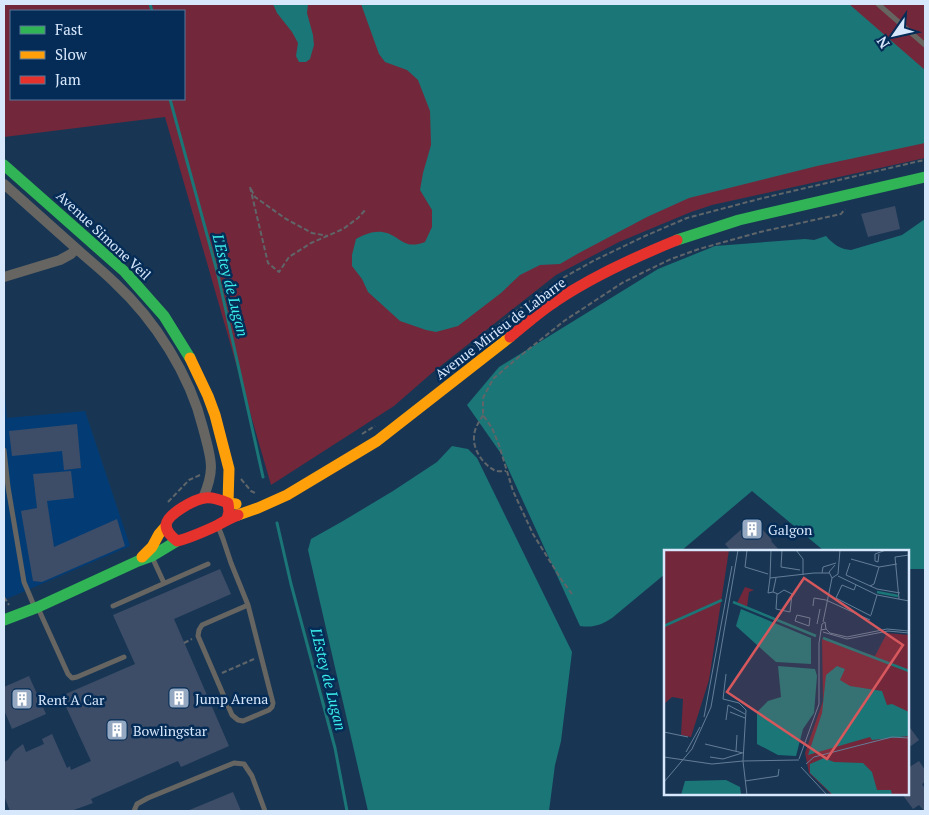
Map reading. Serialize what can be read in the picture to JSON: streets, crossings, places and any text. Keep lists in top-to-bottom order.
{
  "streets": {
    "main road": ["Avenue Simone Veil", "Avenue Mirieu de Labarre"]
  },
  "crossings": [
    ["Avenue Simone Veil", "Avenue Mirieu de Labarre"]
  ],
  "water": ["L'Estey de Lugan"],
  "places": {
    "building": [
      "Galgon",
      "Jump Arena",
      "Rent A Car",
      "Bowlingstar"
    ]
  },
  "legend": ["Fast", "Slow", "Jam"],
  "north": "bottom left"
}
